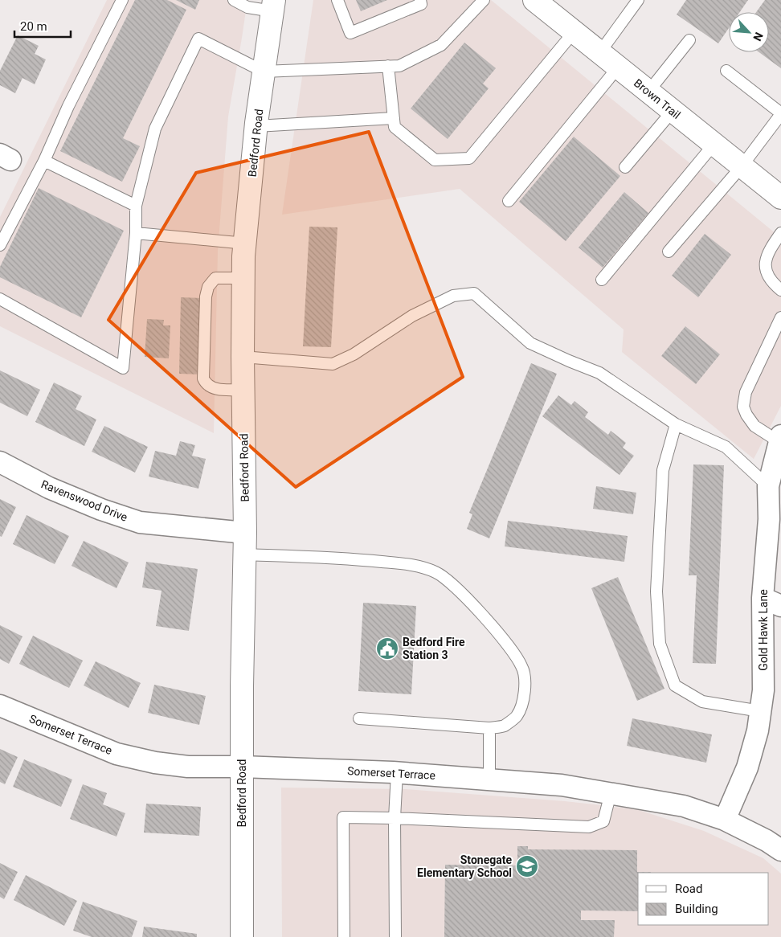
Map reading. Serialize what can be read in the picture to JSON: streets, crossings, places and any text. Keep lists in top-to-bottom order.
{
  "streets": {
    "main road": ["Brown Trail", "Bedford Road"],
    "street": ["Ravenswood Drive", "Gold Hawk Lane", "Somerset Terrace"]
  },
  "crossings": [
    ["Bedford Road", "Ravenswood Drive"],
    ["Bedford Road", "Somerset Terrace"],
    ["Gold Hawk Lane", "Somerset Terrace"]
  ],
  "places": {
    "public building": ["Bedford Fire Station 3"],
    "school or university": ["Stonegate Elementary School"]
  },
  "legend": ["Road", "Building"],
  "scale_bar": "20 m",
  "north": "bottom right"
}
